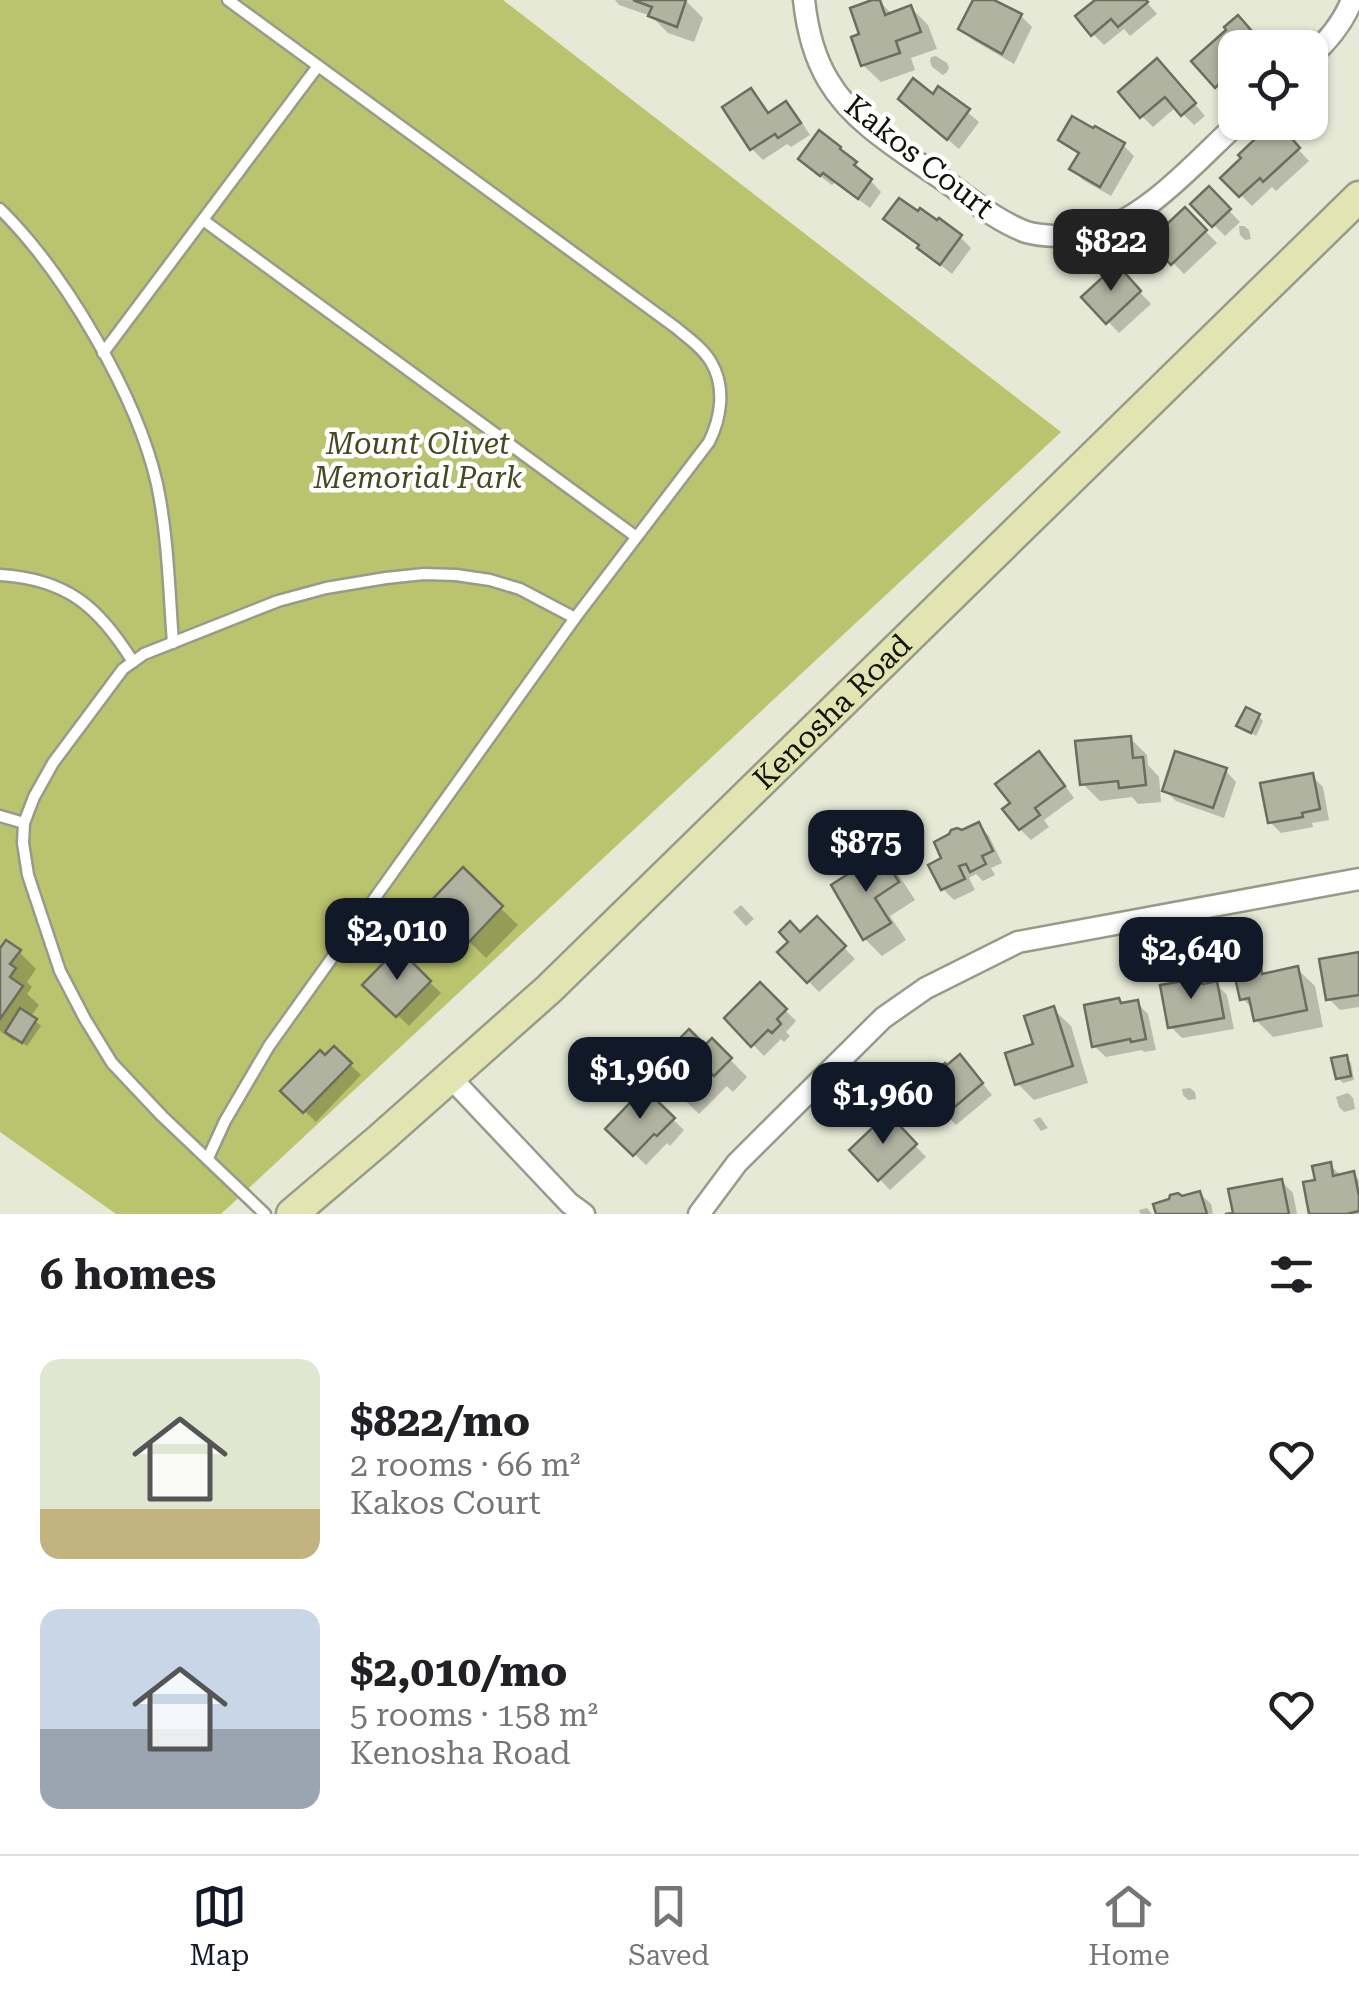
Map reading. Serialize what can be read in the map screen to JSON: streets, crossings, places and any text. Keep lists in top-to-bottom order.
{
  "streets": {
    "street": ["Kakos Court", "Kenosha Road"]
  },
  "parks": ["Mount Olivet Memorial Park"],
  "page": {
    "price": [
      "$822",
      "$875",
      "$2,010",
      "$2,640",
      "$1,960",
      "$1,960"
    ],
    "heading": "6 homes",
    "list": [
      {
        "name": "$822/mo",
        "note": "2 rooms · 66 m² · Kakos Court"
      },
      {
        "name": "$2,010/mo",
        "note": "5 rooms · 158 m² · Kenosha Road"
      }
    ],
    "tabs": ["Map", "Saved", "Home"]
  }
}
